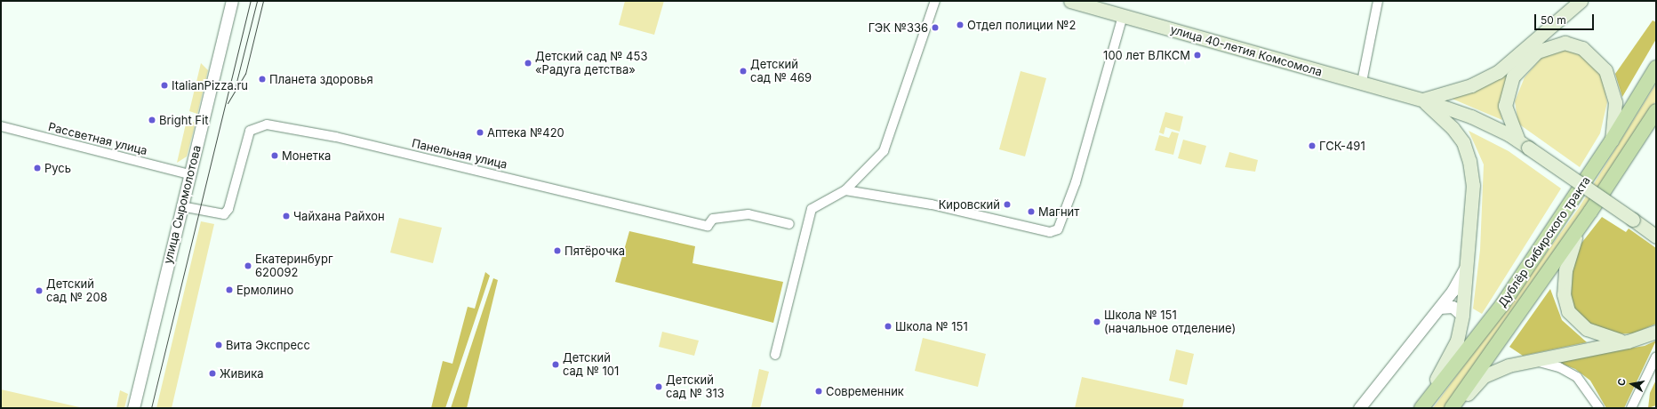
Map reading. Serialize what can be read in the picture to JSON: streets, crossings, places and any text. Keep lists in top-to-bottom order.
{
  "streets": {
    "main road": ["улица 40-летия Комсомола", "Дублёр Сибирского тракта"],
    "street": ["Рассветная улица", "Панельная улица", "улица Сыромолотова"]
  },
  "crossings": [
    ["Рассветная улица", "улица Сыромолотова"],
    ["Панельная улица", "улица Сыромолотова"]
  ],
  "places": [
    "Отдел полиции №2",
    "ГЭК №336",
    "100 лет ВЛКСМ",
    "Детский сад № 453 «Радуга детства»",
    "Детский сад № 469",
    "Планета здоровья",
    "ItalianPizza.ru",
    "Bright Fit",
    "Аптека №420",
    "ГСК-491",
    "Монетка",
    "Русь",
    "Кировский",
    "Магнит",
    "Чайхана Райхон",
    "Пятёрочка",
    "Екатеринбург 620092",
    "Ермолино",
    "Детский сад № 208",
    "Школа № 151 (начальное отделение)",
    "Школа № 151",
    "Вита Экспресс",
    "Детский сад № 101",
    "Живика",
    "Детский сад № 313",
    "Современник"
  ],
  "scale_bar": "50 m",
  "north": "left"
}
